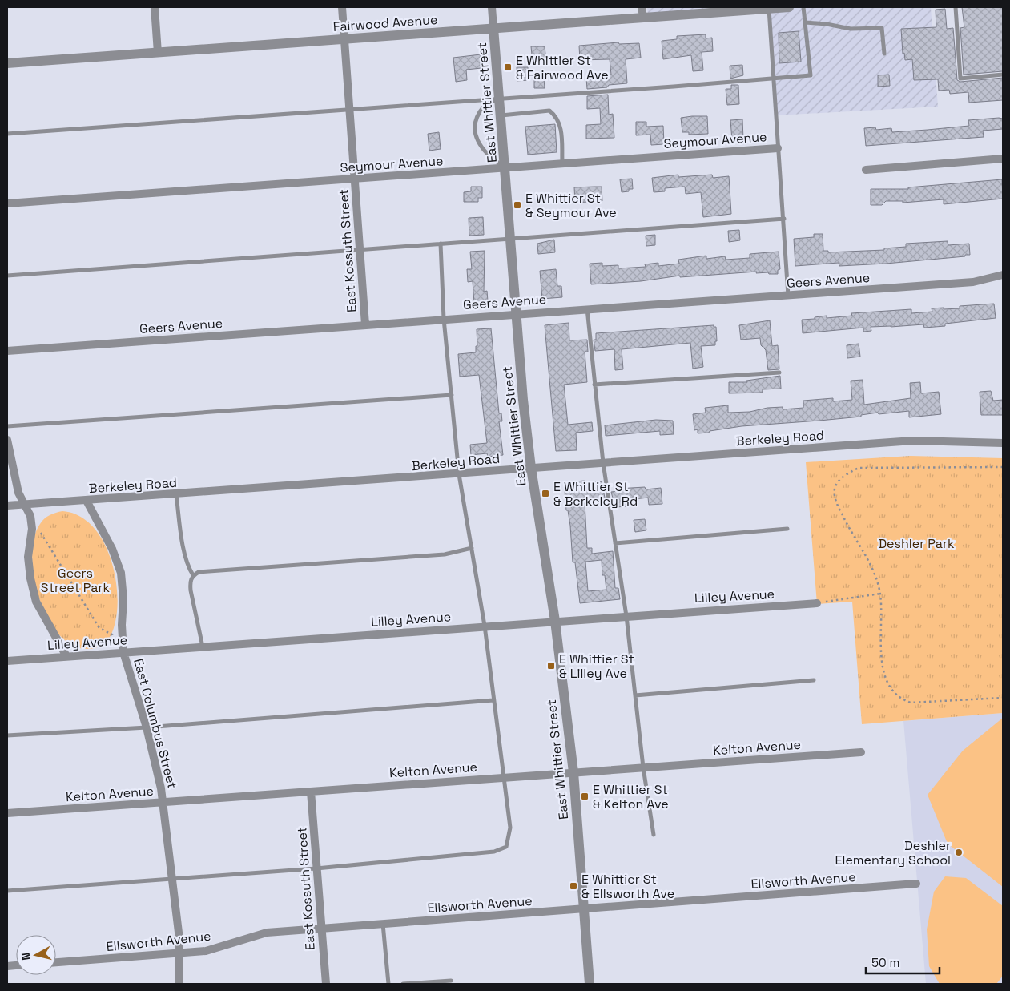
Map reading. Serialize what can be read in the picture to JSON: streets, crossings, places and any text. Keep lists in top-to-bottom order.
{
  "streets": {
    "street": [
      "Fairwood Avenue",
      "East Whittier Street",
      "Seymour Avenue",
      "East Kossuth Street",
      "Geers Avenue",
      "Berkeley Road",
      "Lilley Avenue",
      "East Columbus Street",
      "Kelton Avenue",
      "Ellsworth Avenue"
    ]
  },
  "crossings": [
    ["Fairwood Avenue", "East Whittier Street"],
    ["Fairwood Avenue", "East Kossuth Street"],
    ["East Whittier Street", "Seymour Avenue"],
    ["East Whittier Street", "Geers Avenue"],
    ["East Whittier Street", "Berkeley Road"],
    ["East Whittier Street", "Lilley Avenue"],
    ["East Whittier Street", "Kelton Avenue"],
    ["East Whittier Street", "Ellsworth Avenue"],
    ["Seymour Avenue", "East Kossuth Street"],
    ["East Kossuth Street", "Geers Avenue"],
    ["East Kossuth Street", "Kelton Avenue"],
    ["East Kossuth Street", "Ellsworth Avenue"],
    ["Berkeley Road", "East Columbus Street"],
    ["Lilley Avenue", "East Columbus Street"],
    ["East Columbus Street", "Kelton Avenue"],
    ["East Columbus Street", "Ellsworth Avenue"]
  ],
  "parks": ["Deshler Park", "Geers Street Park"],
  "places": {
    "transit": [
      "E Whittier St & Fairwood Ave",
      "E Whittier St & Seymour Ave",
      "E Whittier St & Berkeley Rd",
      "E Whittier St & Lilley Ave",
      "E Whittier St & Kelton Ave",
      "E Whittier St & Ellsworth Ave"
    ],
    "other": ["Deshler Elementary School"]
  },
  "scale_bar": "50 m",
  "north": "left"
}
